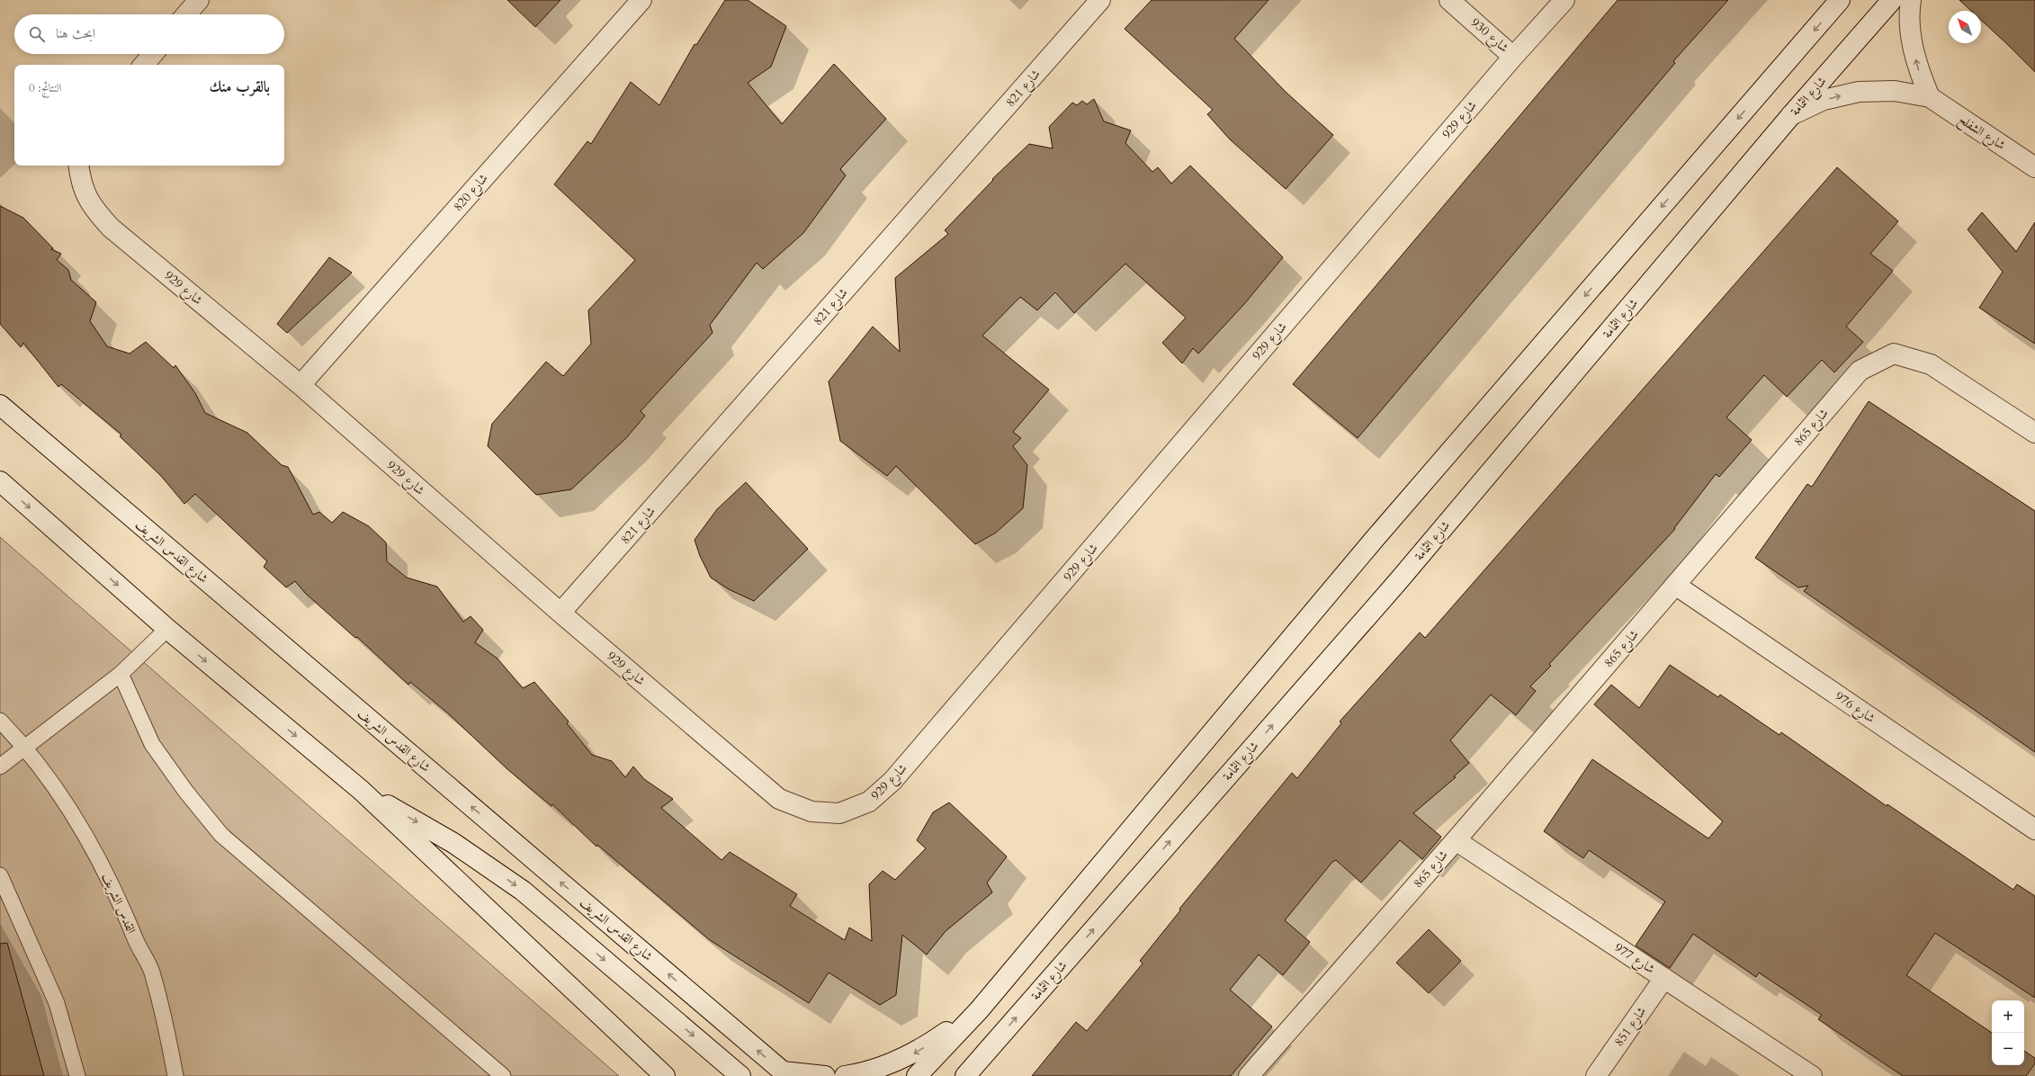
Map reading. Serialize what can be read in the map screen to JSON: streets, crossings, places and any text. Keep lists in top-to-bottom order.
{
  "streets": {
    "street": [
      "شارع 930",
      "شارع 821",
      "شارع الثمامة",
      "شارع 929",
      "شارع الشفلح",
      "شارع 820",
      "شارع 865",
      "شارع القدس الشريف",
      "شارع 976",
      "شارع 977",
      "شارع 851"
    ],
    "lane": ["القدس الشريف"]
  },
  "crossings": [
    ["شارع 930", "شارع 929"],
    ["شارع 821", "شارع 929"],
    ["شارع الثمامة", "شارع الشفلح"],
    ["شارع 929", "شارع 820"],
    ["شارع 865", "شارع 976"],
    ["شارع 865", "شارع 977"],
    ["شارع 977", "شارع 851"]
  ],
  "one_way": ["شارع الشفلح"],
  "north": "top left",
  "page": {
    "search": "ابحث هنا",
    "heading": ["بالقرب منك", "النتائج: 0"],
    "map_buttons": ["+", "−"]
  }
}
